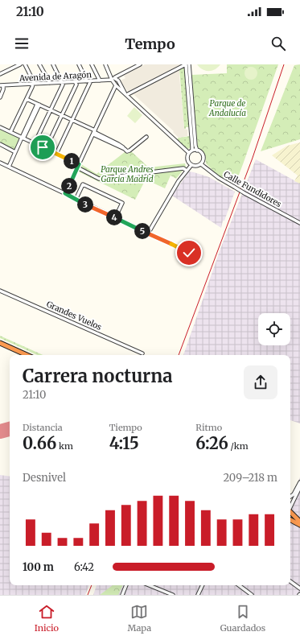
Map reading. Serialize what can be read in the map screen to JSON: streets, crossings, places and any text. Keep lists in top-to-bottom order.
{
  "streets": {
    "street": ["Avenida de Aragón", "Calle Fundidores", "Grandes Vuelos"]
  },
  "parks": ["Parque de Andalucía", "Parque Andres Garcia Madrid"],
  "page": {
    "status": "21:10",
    "header": "Tempo",
    "pins": [
      "1",
      "2",
      "3",
      "4",
      "5"
    ],
    "heading": ["Carrera nocturna", "21:10"],
    "stats": [
      ["Distancia", "0.66 km"],
      ["Tiempo", "4:15"],
      ["Ritmo", "6:26 /km"]
    ],
    "chart": ["Desnivel", "209–218 m"],
    "list": [
      {
        "name": "100 m",
        "note": "6:42"
      }
    ],
    "tabs": ["Inicio", "Mapa", "Guardados"]
  }
}
